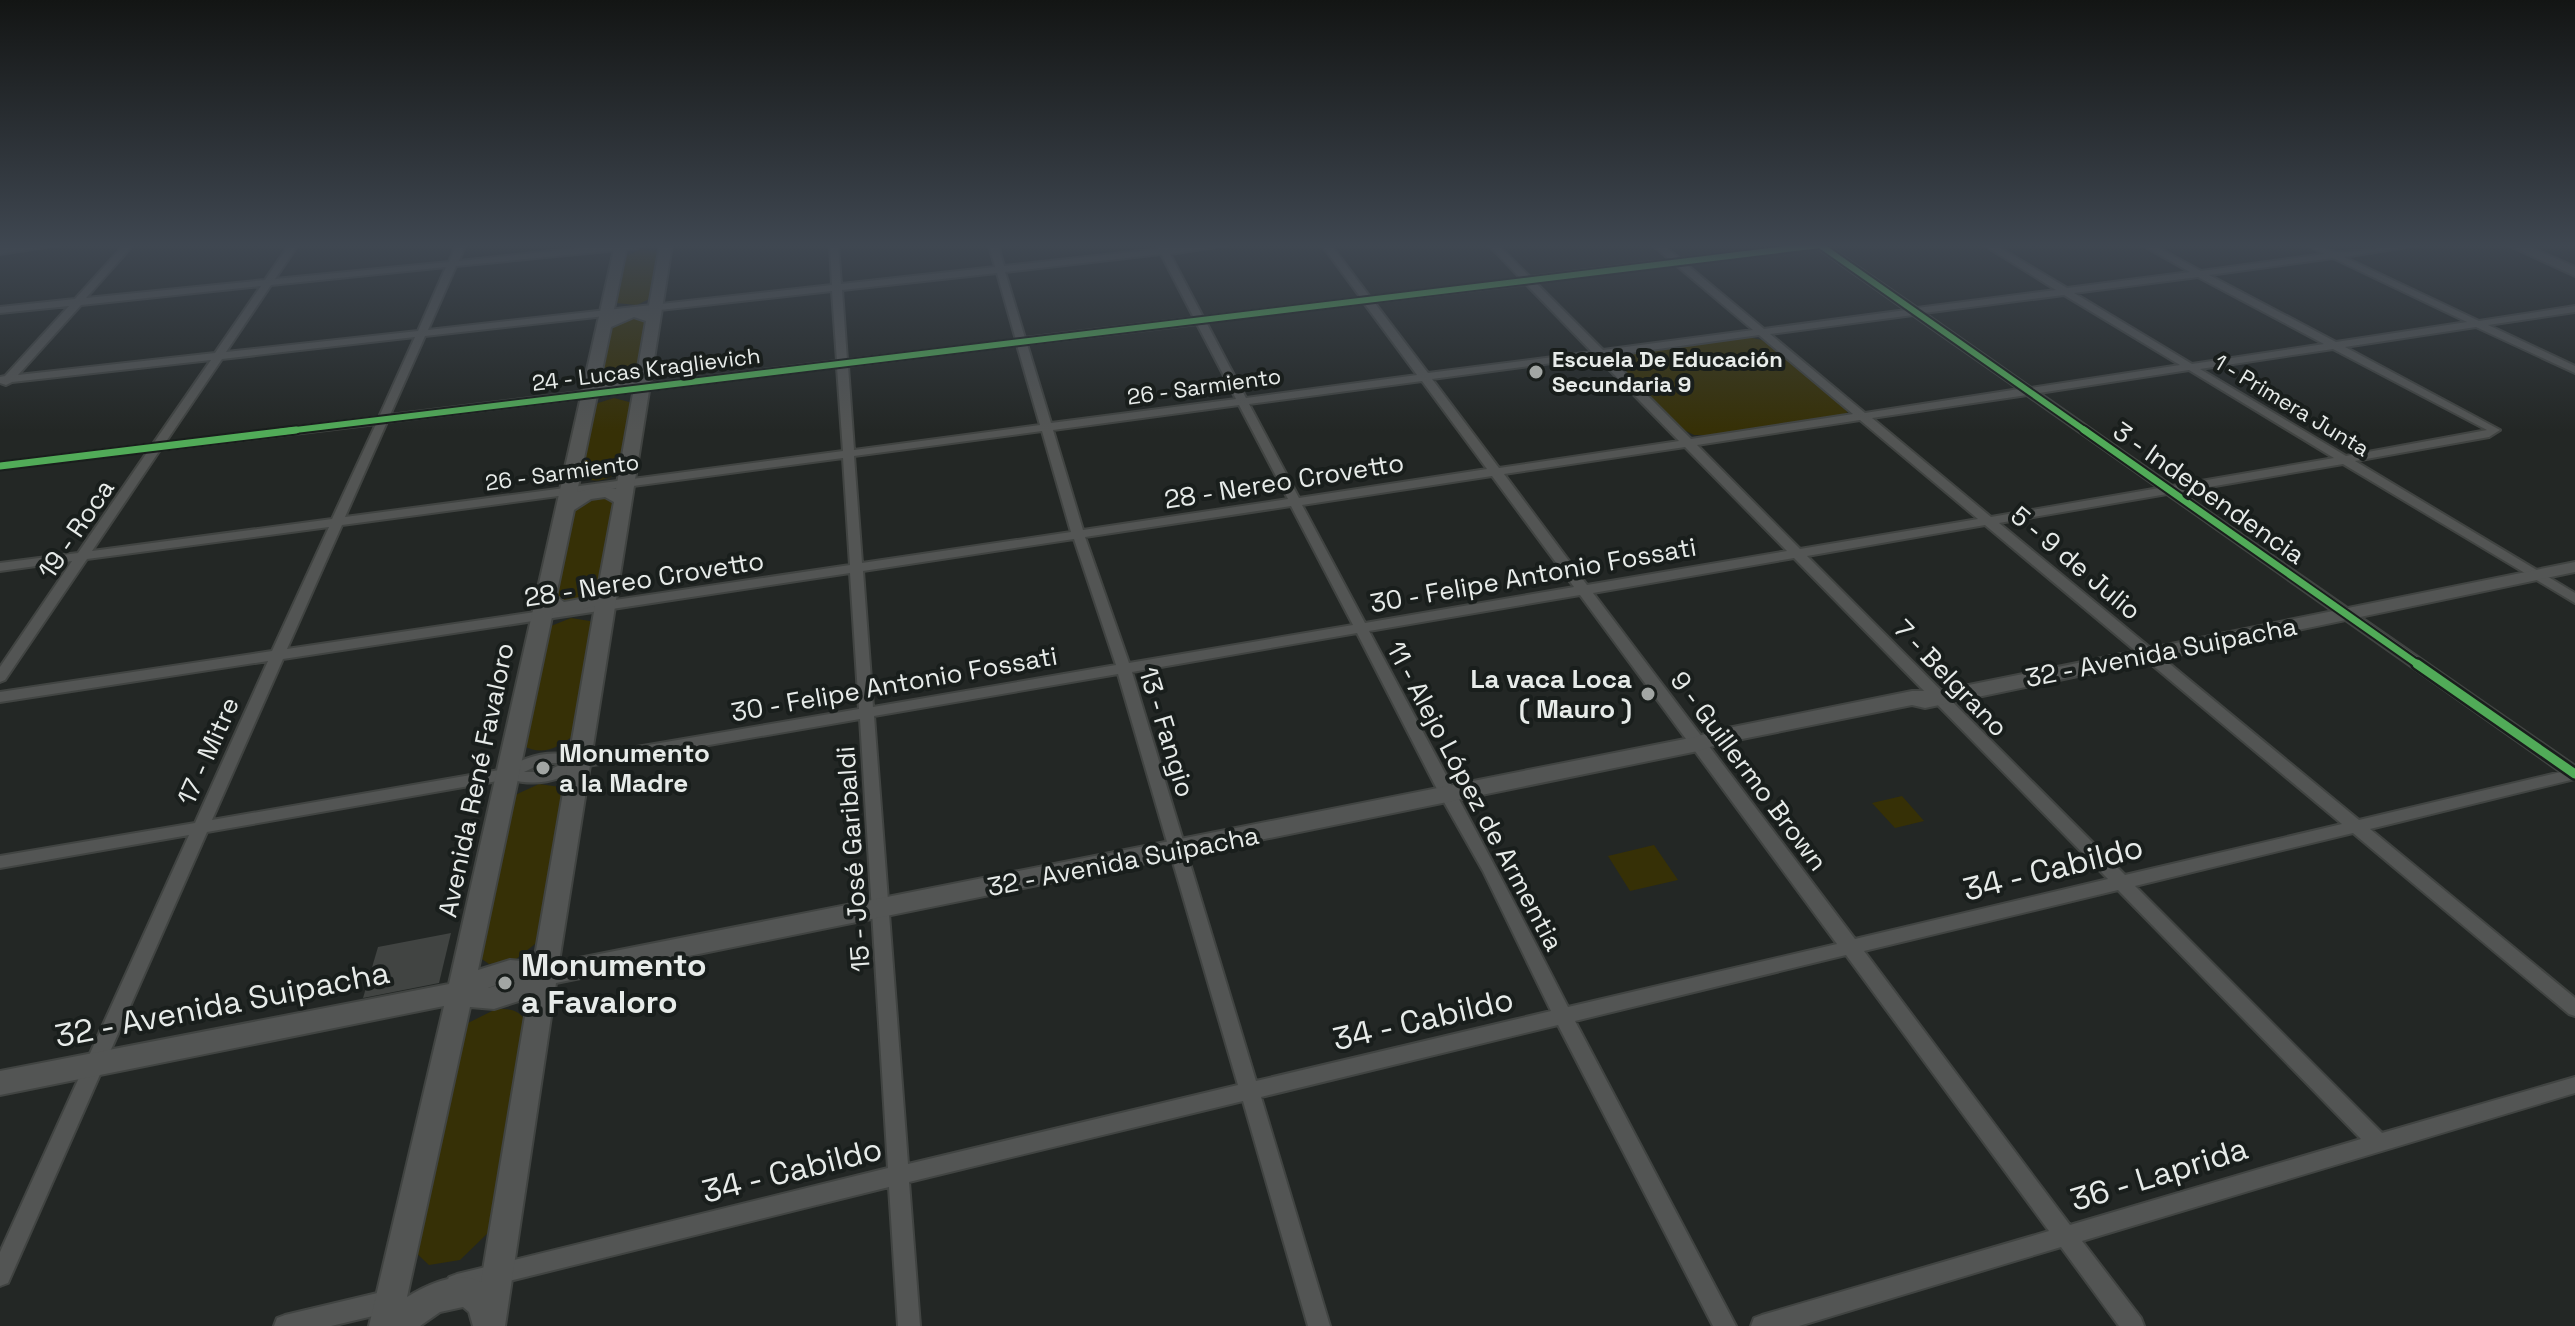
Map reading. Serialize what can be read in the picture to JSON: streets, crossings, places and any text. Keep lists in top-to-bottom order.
{
  "streets": {
    "main road": ["32 - Avenida Suipacha", "Avenida René Favaloro"],
    "street": [
      "24 - Lucas Kraglievich",
      "26 - Sarmiento",
      "1 - Primera Junta",
      "28 - Nereo Crovetto",
      "3 - Independencia",
      "19 - Roca",
      "5 - 9 de Julio",
      "30 - Felipe Antonio Fossati",
      "7 - Belgrano",
      "13 - Fangio",
      "17 - Mitre",
      "9 - Guillermo Brown",
      "11 - Alejo López de Armentia",
      "15 - José Garibaldi",
      "34 - Cabildo",
      "36 - Laprida"
    ]
  },
  "crossings": [
    ["24 - Lucas Kraglievich", "19 - Roca"],
    ["24 - Lucas Kraglievich", "13 - Fangio"],
    ["24 - Lucas Kraglievich", "17 - Mitre"],
    ["24 - Lucas Kraglievich", "Avenida René Favaloro"],
    ["24 - Lucas Kraglievich", "11 - Alejo López de Armentia"],
    ["24 - Lucas Kraglievich", "15 - José Garibaldi"],
    ["26 - Sarmiento", "3 - Independencia"],
    ["26 - Sarmiento", "19 - Roca"],
    ["26 - Sarmiento", "5 - 9 de Julio"],
    ["26 - Sarmiento", "7 - Belgrano"],
    ["26 - Sarmiento", "13 - Fangio"],
    ["26 - Sarmiento", "17 - Mitre"],
    ["26 - Sarmiento", "9 - Guillermo Brown"],
    ["26 - Sarmiento", "Avenida René Favaloro"],
    ["26 - Sarmiento", "11 - Alejo López de Armentia"],
    ["26 - Sarmiento", "15 - José Garibaldi"],
    ["1 - Primera Junta", "28 - Nereo Crovetto"],
    ["1 - Primera Junta", "30 - Felipe Antonio Fossati"],
    ["1 - Primera Junta", "32 - Avenida Suipacha"],
    ["28 - Nereo Crovetto", "3 - Independencia"],
    ["28 - Nereo Crovetto", "5 - 9 de Julio"],
    ["28 - Nereo Crovetto", "30 - Felipe Antonio Fossati"],
    ["28 - Nereo Crovetto", "7 - Belgrano"],
    ["28 - Nereo Crovetto", "13 - Fangio"],
    ["28 - Nereo Crovetto", "17 - Mitre"],
    ["28 - Nereo Crovetto", "9 - Guillermo Brown"],
    ["28 - Nereo Crovetto", "Avenida René Favaloro"],
    ["28 - Nereo Crovetto", "11 - Alejo López de Armentia"],
    ["28 - Nereo Crovetto", "15 - José Garibaldi"],
    ["3 - Independencia", "30 - Felipe Antonio Fossati"],
    ["3 - Independencia", "32 - Avenida Suipacha"],
    ["3 - Independencia", "34 - Cabildo"],
    ["5 - 9 de Julio", "30 - Felipe Antonio Fossati"],
    ["5 - 9 de Julio", "32 - Avenida Suipacha"],
    ["5 - 9 de Julio", "34 - Cabildo"],
    ["30 - Felipe Antonio Fossati", "7 - Belgrano"],
    ["30 - Felipe Antonio Fossati", "13 - Fangio"],
    ["30 - Felipe Antonio Fossati", "9 - Guillermo Brown"],
    ["30 - Felipe Antonio Fossati", "Avenida René Favaloro"],
    ["30 - Felipe Antonio Fossati", "11 - Alejo López de Armentia"],
    ["30 - Felipe Antonio Fossati", "15 - José Garibaldi"],
    ["32 - Avenida Suipacha", "7 - Belgrano"],
    ["32 - Avenida Suipacha", "13 - Fangio"],
    ["32 - Avenida Suipacha", "17 - Mitre"],
    ["32 - Avenida Suipacha", "9 - Guillermo Brown"],
    ["32 - Avenida Suipacha", "Avenida René Favaloro"],
    ["32 - Avenida Suipacha", "11 - Alejo López de Armentia"],
    ["32 - Avenida Suipacha", "15 - José Garibaldi"],
    ["7 - Belgrano", "34 - Cabildo"],
    ["7 - Belgrano", "36 - Laprida"],
    ["13 - Fangio", "34 - Cabildo"],
    ["9 - Guillermo Brown", "34 - Cabildo"],
    ["9 - Guillermo Brown", "36 - Laprida"],
    ["Avenida René Favaloro", "34 - Cabildo"],
    ["11 - Alejo López de Armentia", "34 - Cabildo"],
    ["15 - José Garibaldi", "34 - Cabildo"]
  ],
  "places": [
    "Escuela De Educación Secundaria 9",
    "La vaca Loca ( Mauro )",
    "Monumento a la Madre",
    "Monumento a Favaloro"
  ]
}
